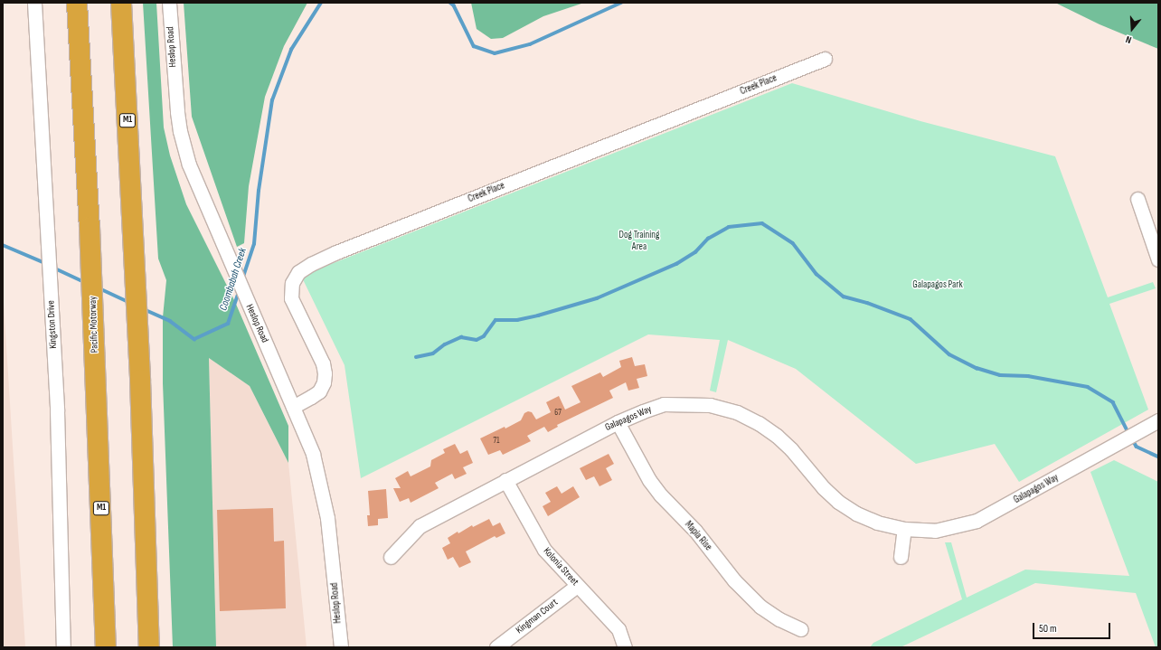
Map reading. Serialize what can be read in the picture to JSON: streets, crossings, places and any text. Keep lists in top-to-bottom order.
{
  "streets": {
    "highway": ["M1", "Pacific Motorway"],
    "street": [
      "Heslop Road",
      "Creek Place",
      "Kingston Drive",
      "Galapagos Way",
      "Mapia Rise",
      "Kolonia Street",
      "Kingman Court"
    ]
  },
  "crossings": [
    ["Heslop Road", "Creek Place"],
    ["Galapagos Way", "Mapia Rise"],
    ["Galapagos Way", "Kolonia Street"],
    ["Kolonia Street", "Kingman Court"]
  ],
  "water": ["Coombabah Creek"],
  "parks": ["Dog Training Area", "Galapagos Park"],
  "house_numbers": ["67", "71"],
  "scale_bar": "50 m",
  "north": "bottom"
}
